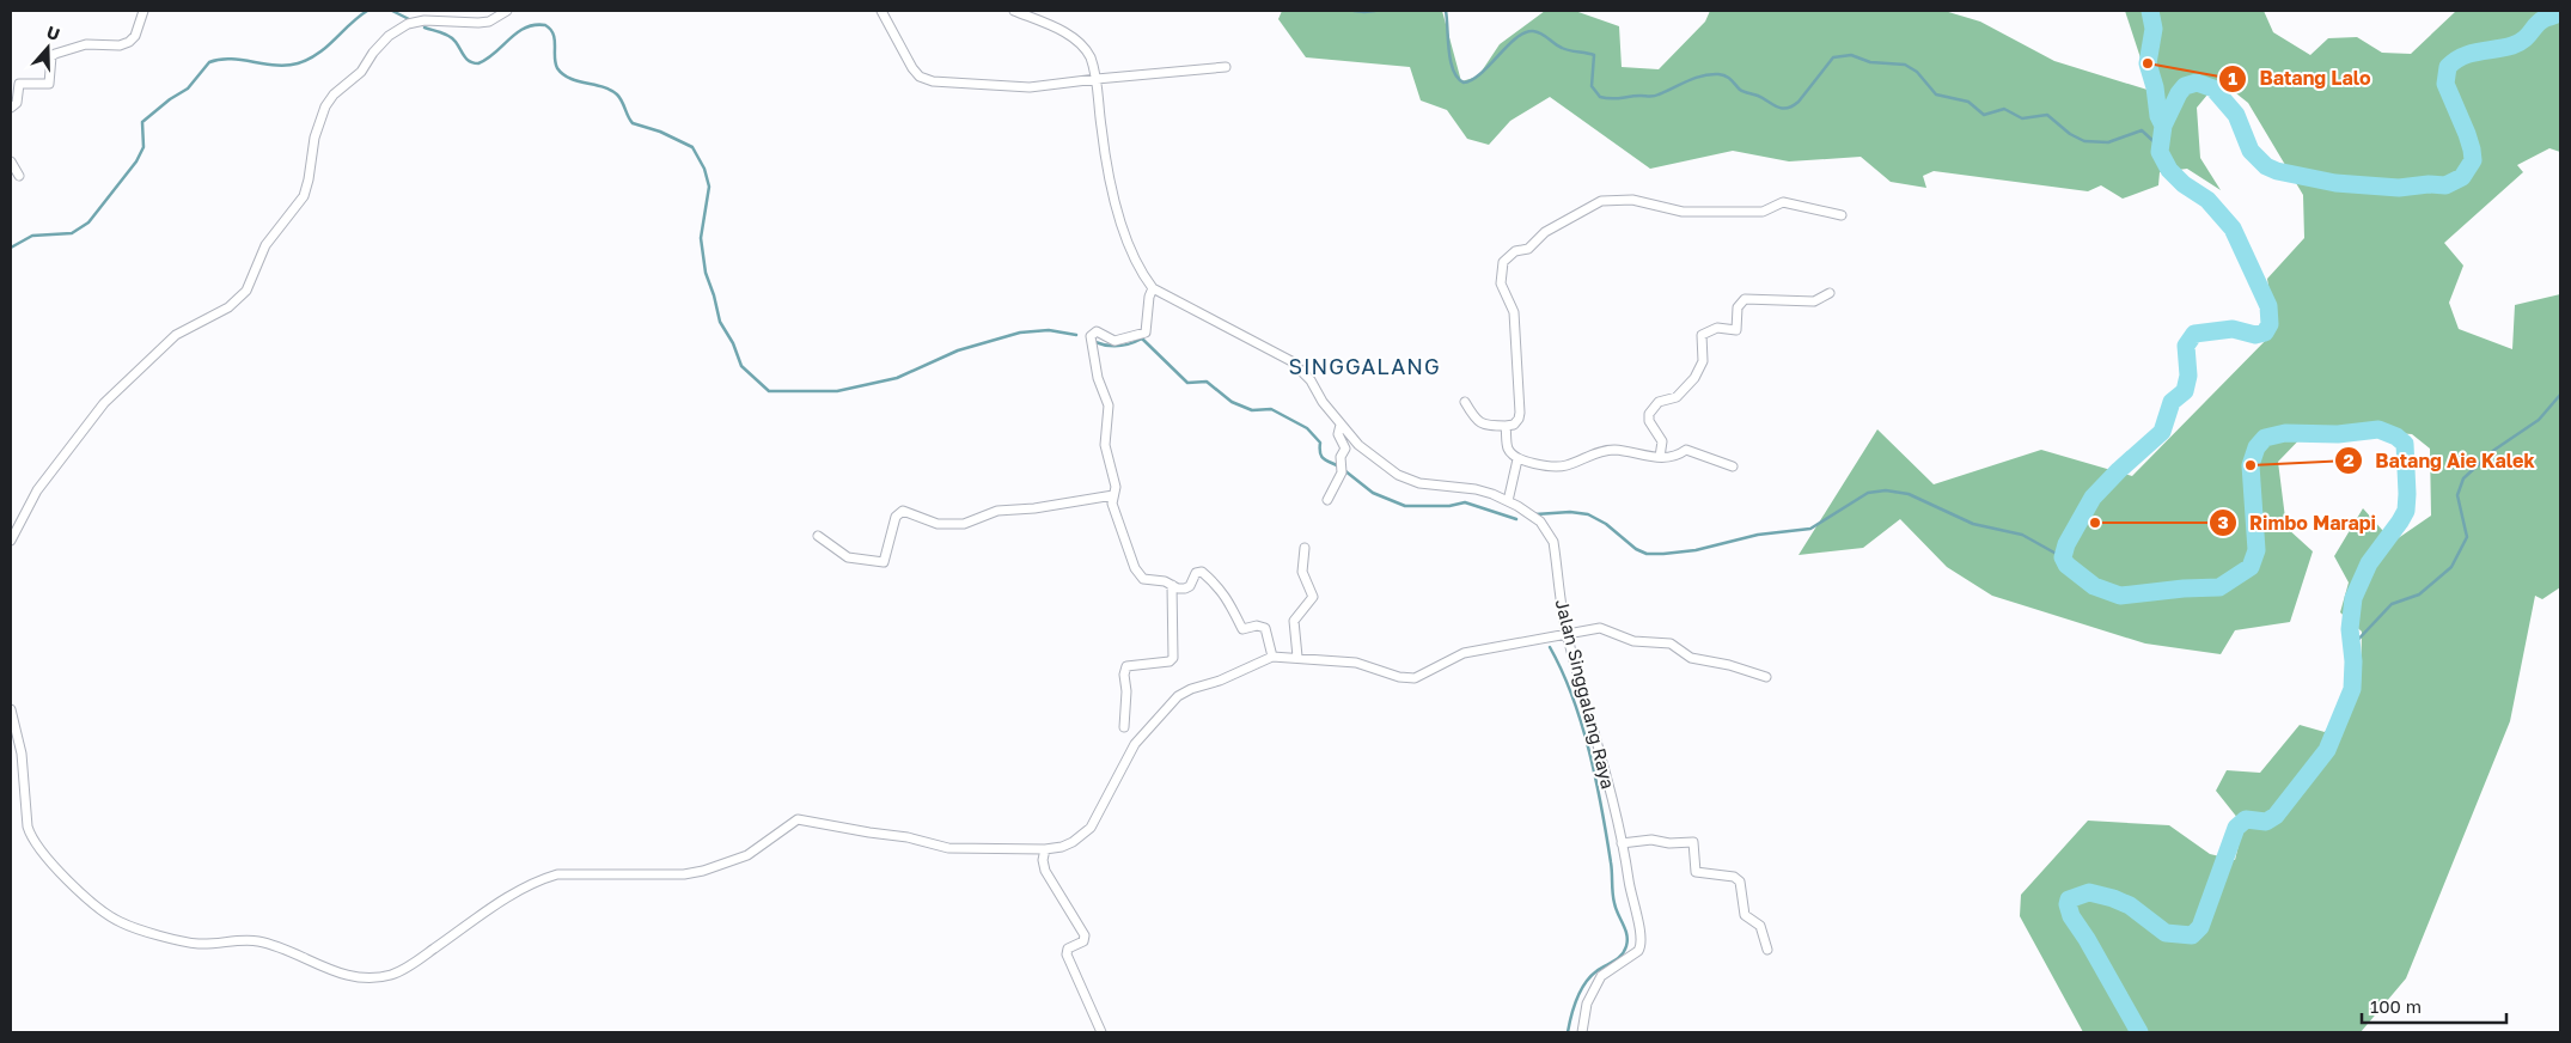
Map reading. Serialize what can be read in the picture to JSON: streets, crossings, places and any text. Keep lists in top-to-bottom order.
{
  "streets": {
    "street": ["Jalan Singgalang Raya"]
  },
  "districts": ["SINGGALANG"],
  "places": ["Batang Lalo", "Batang Aie Kalek", "Rimbo Marapi"],
  "scale_bar": "100 m",
  "north": "top"
}
